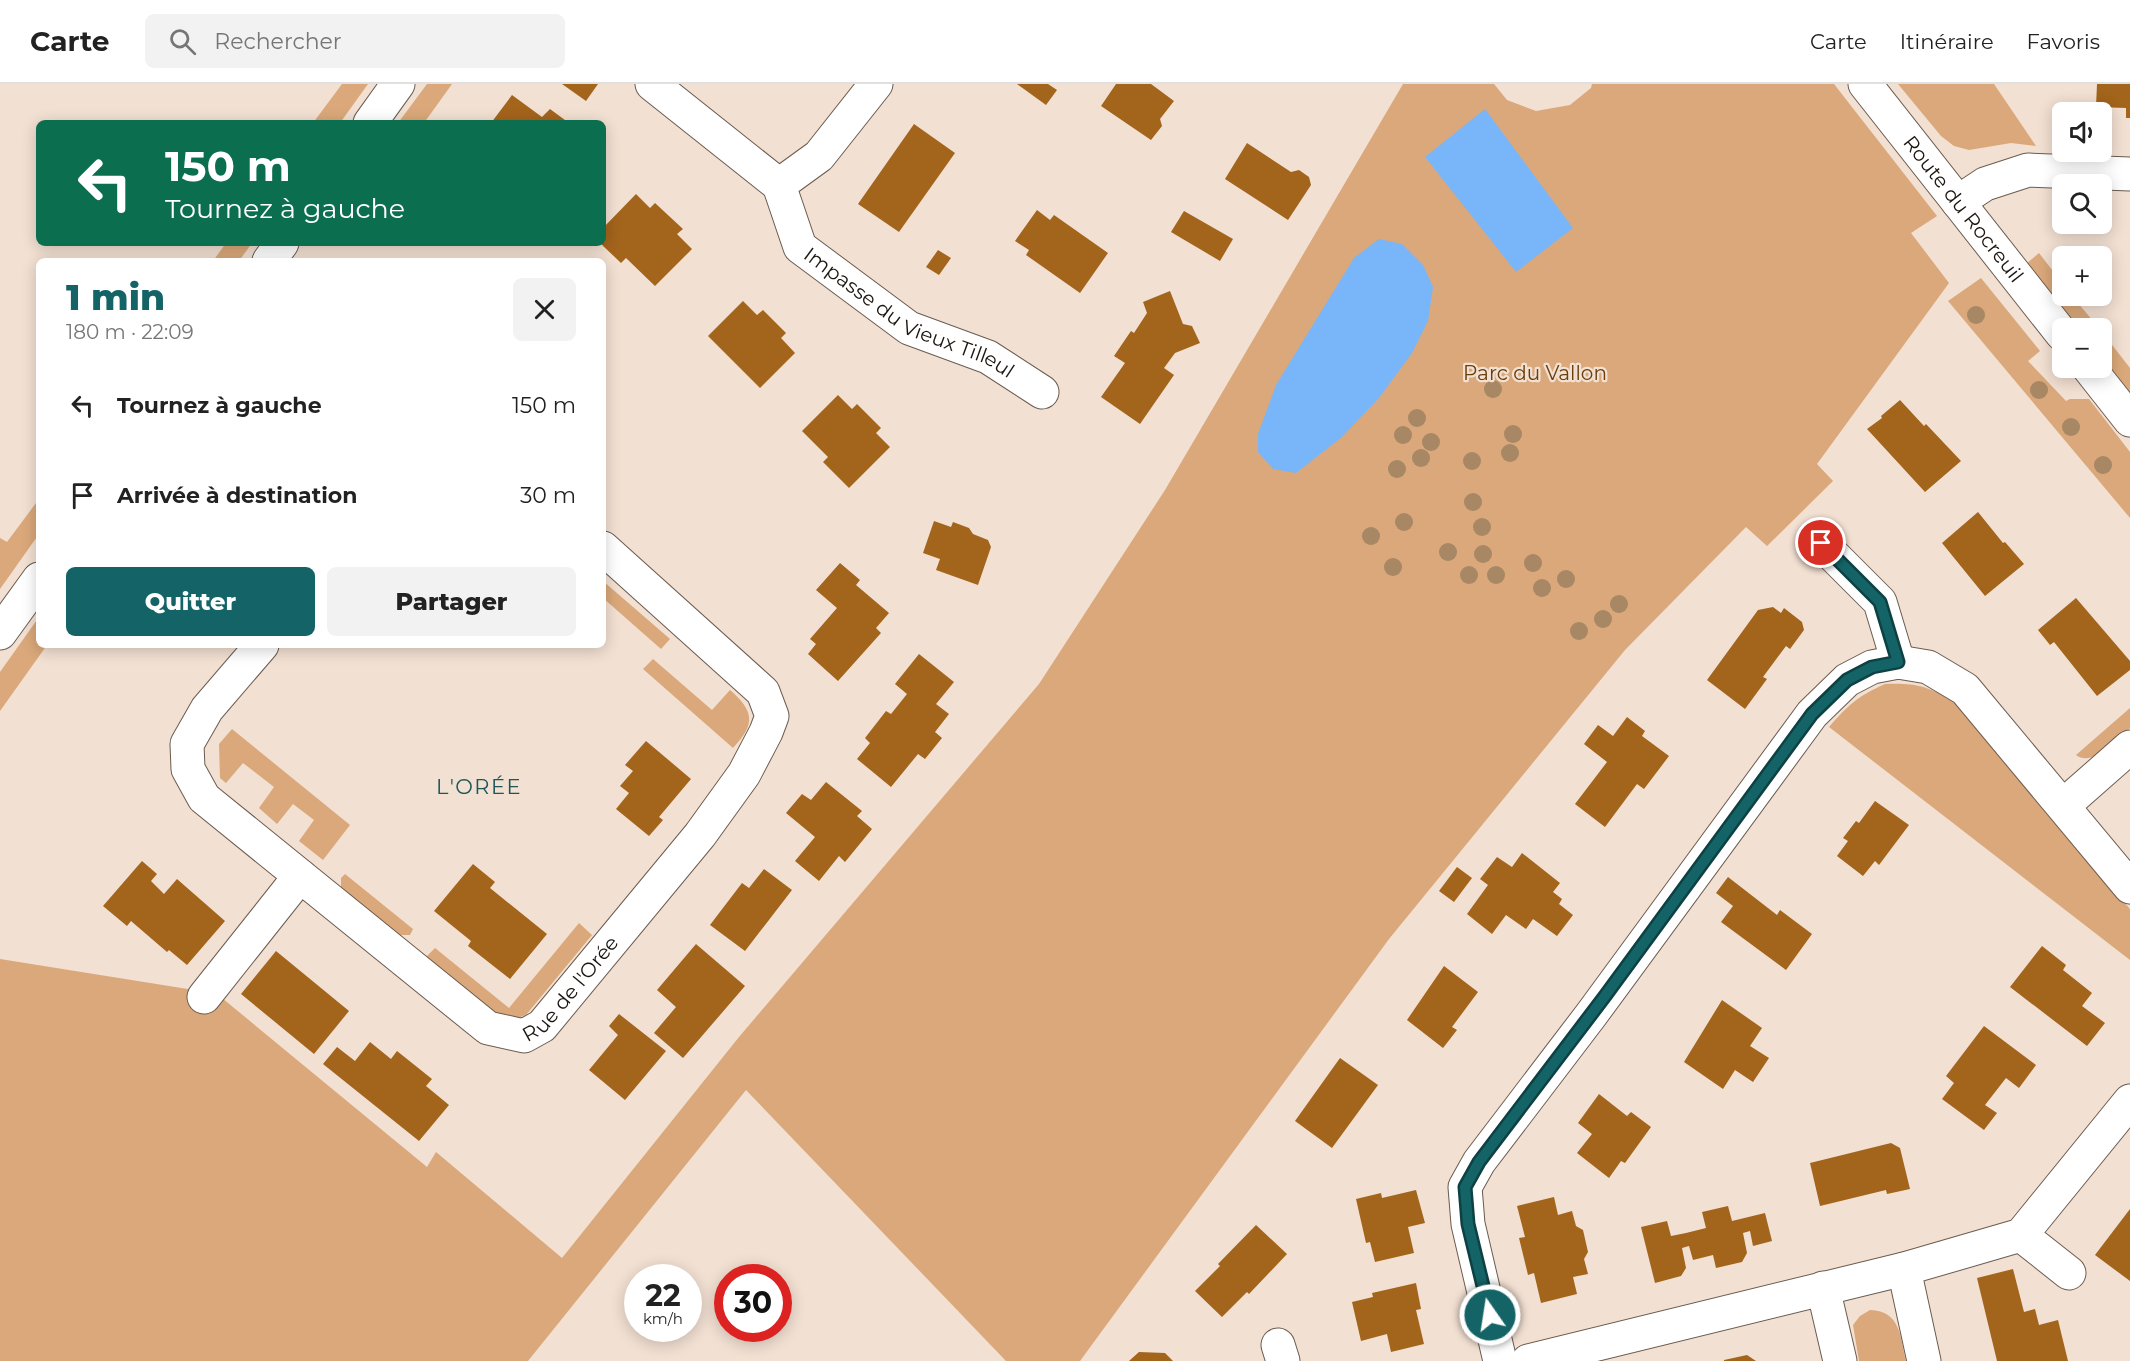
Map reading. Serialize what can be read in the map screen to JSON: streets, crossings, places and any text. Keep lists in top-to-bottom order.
{
  "streets": {
    "street": ["Route du Rocreuil", "Impasse du Vieux Tilleul", "Rue de l'Orée"]
  },
  "districts": ["L'ORÉE"],
  "parks": ["Parc du Vallon"],
  "page": {
    "header": "Carte",
    "search": "Rechercher",
    "nav": ["Carte", "Itinéraire", "Favoris"],
    "map_buttons": ["+", "−"],
    "turn": ["150 m", "Tournez à gauche"],
    "heading": ["1 min", "180 m · 22:09"],
    "list": [
      {
        "name": "Tournez à gauche",
        "value": "150 m"
      },
      {
        "name": "Arrivée à destination",
        "value": "30 m"
      }
    ],
    "buttons": ["Quitter", "Partager"],
    "speed": "22 km/h",
    "limit": "30"
  }
}
